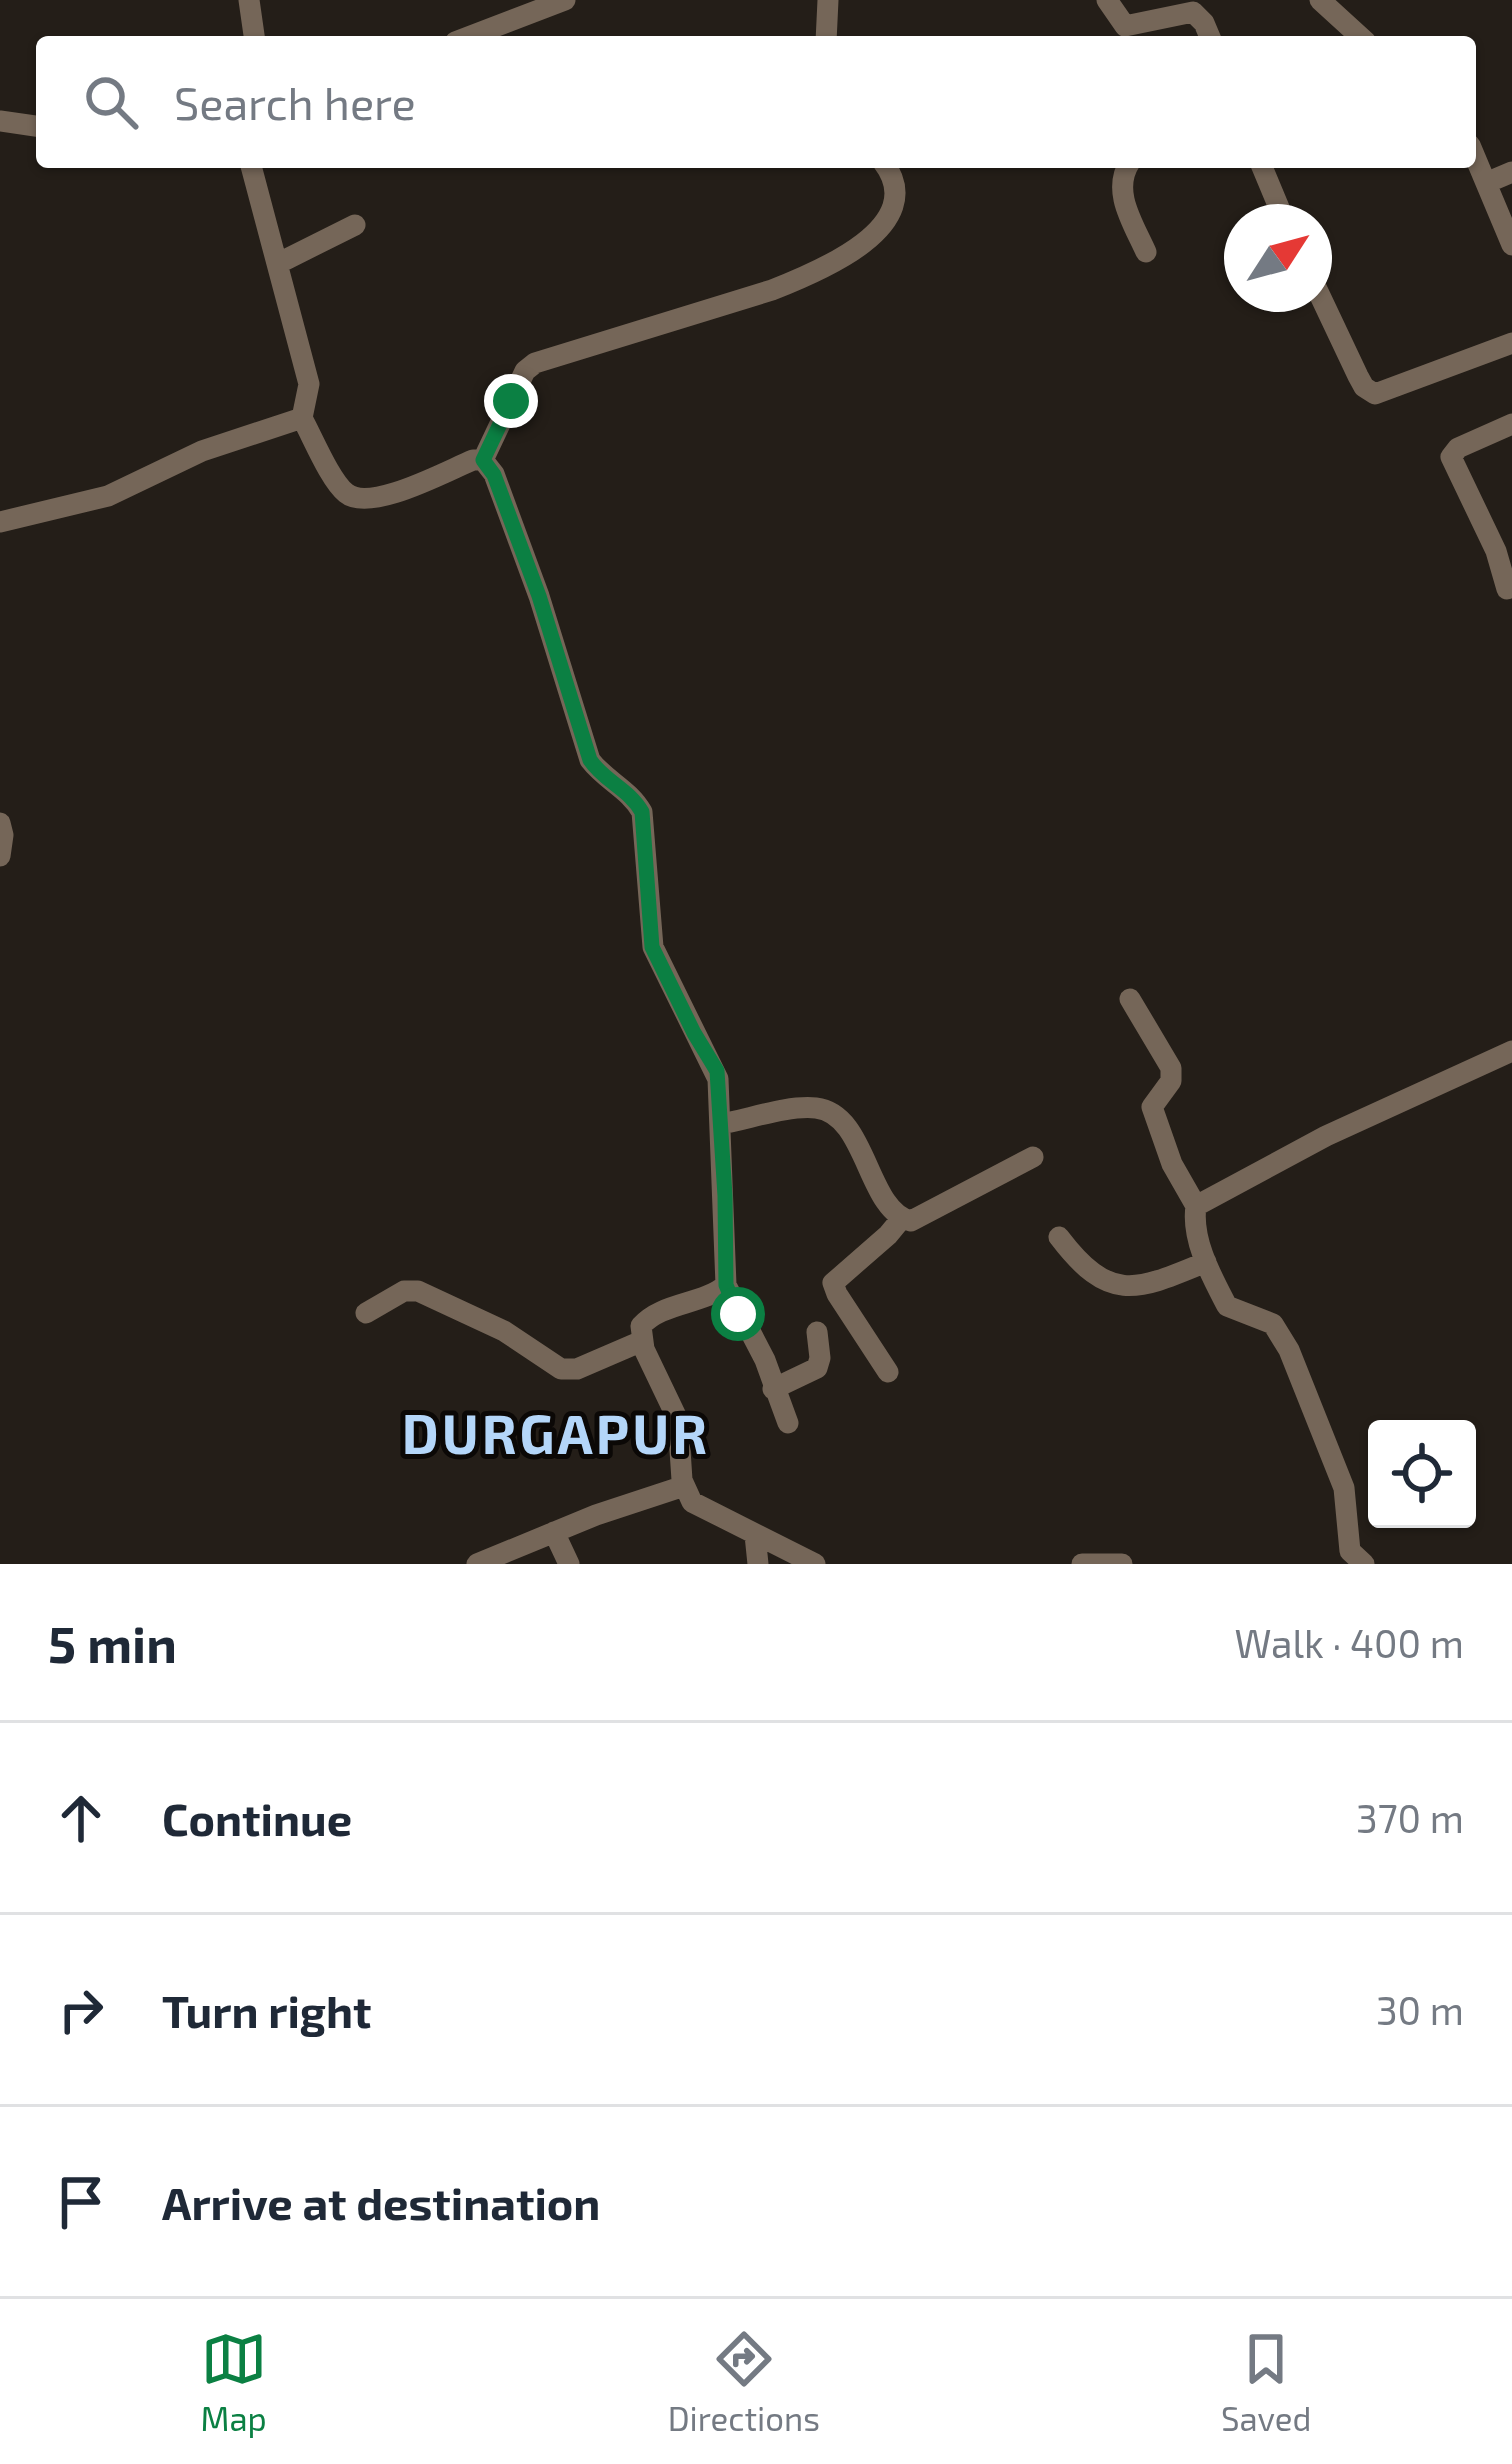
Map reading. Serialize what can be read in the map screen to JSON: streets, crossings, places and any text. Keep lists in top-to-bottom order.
{
  "districts": ["DURGAPUR"],
  "north": "top right",
  "page": {
    "search": "Search here",
    "heading": ["5 min", "Walk · 400 m"],
    "list": [
      ["Continue", "370 m"],
      ["Turn right", "30 m"],
      "Arrive at destination"
    ],
    "nav": ["Map", "Directions", "Saved"]
  }
}
